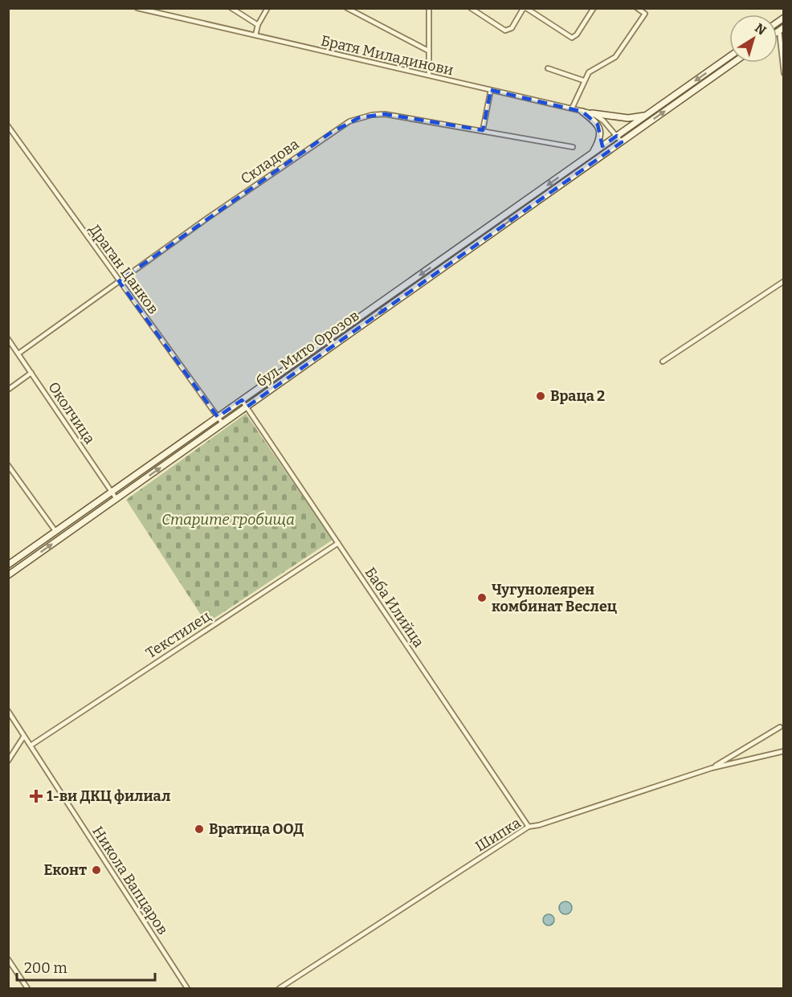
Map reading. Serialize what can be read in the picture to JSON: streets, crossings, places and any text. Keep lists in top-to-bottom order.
{
  "streets": {
    "main road": ["бул. Мито Орозов"],
    "street": [
      "Братя Миладинови",
      "Складова",
      "Драган Цанков",
      "Околчица",
      "Баба Илийца",
      "Текстилец",
      "Шипка",
      "Никола Вапцаров"
    ]
  },
  "crossings": [
    ["Братя Миладинови", "бул. Мито Орозов"],
    ["Складова", "Драган Цанков"],
    ["Складова", "Околчица"],
    ["Драган Цанков", "бул. Мито Орозов"],
    ["бул. Мито Орозов", "Околчица"],
    ["бул. Мито Орозов", "Баба Илийца"],
    ["Баба Илийца", "Текстилец"],
    ["Баба Илийца", "Шипка"],
    ["Текстилец", "Никола Вапцаров"]
  ],
  "parks": ["Старите гробища"],
  "places": {
    "other": [
      "Враца 2",
      "Чугунолеярен комбинат Веслец",
      "Вратица ООД",
      "Еконт"
    ],
    "health": ["1-ви ДКЦ филиал"]
  },
  "scale_bar": "200 m",
  "north": "top right"
}
